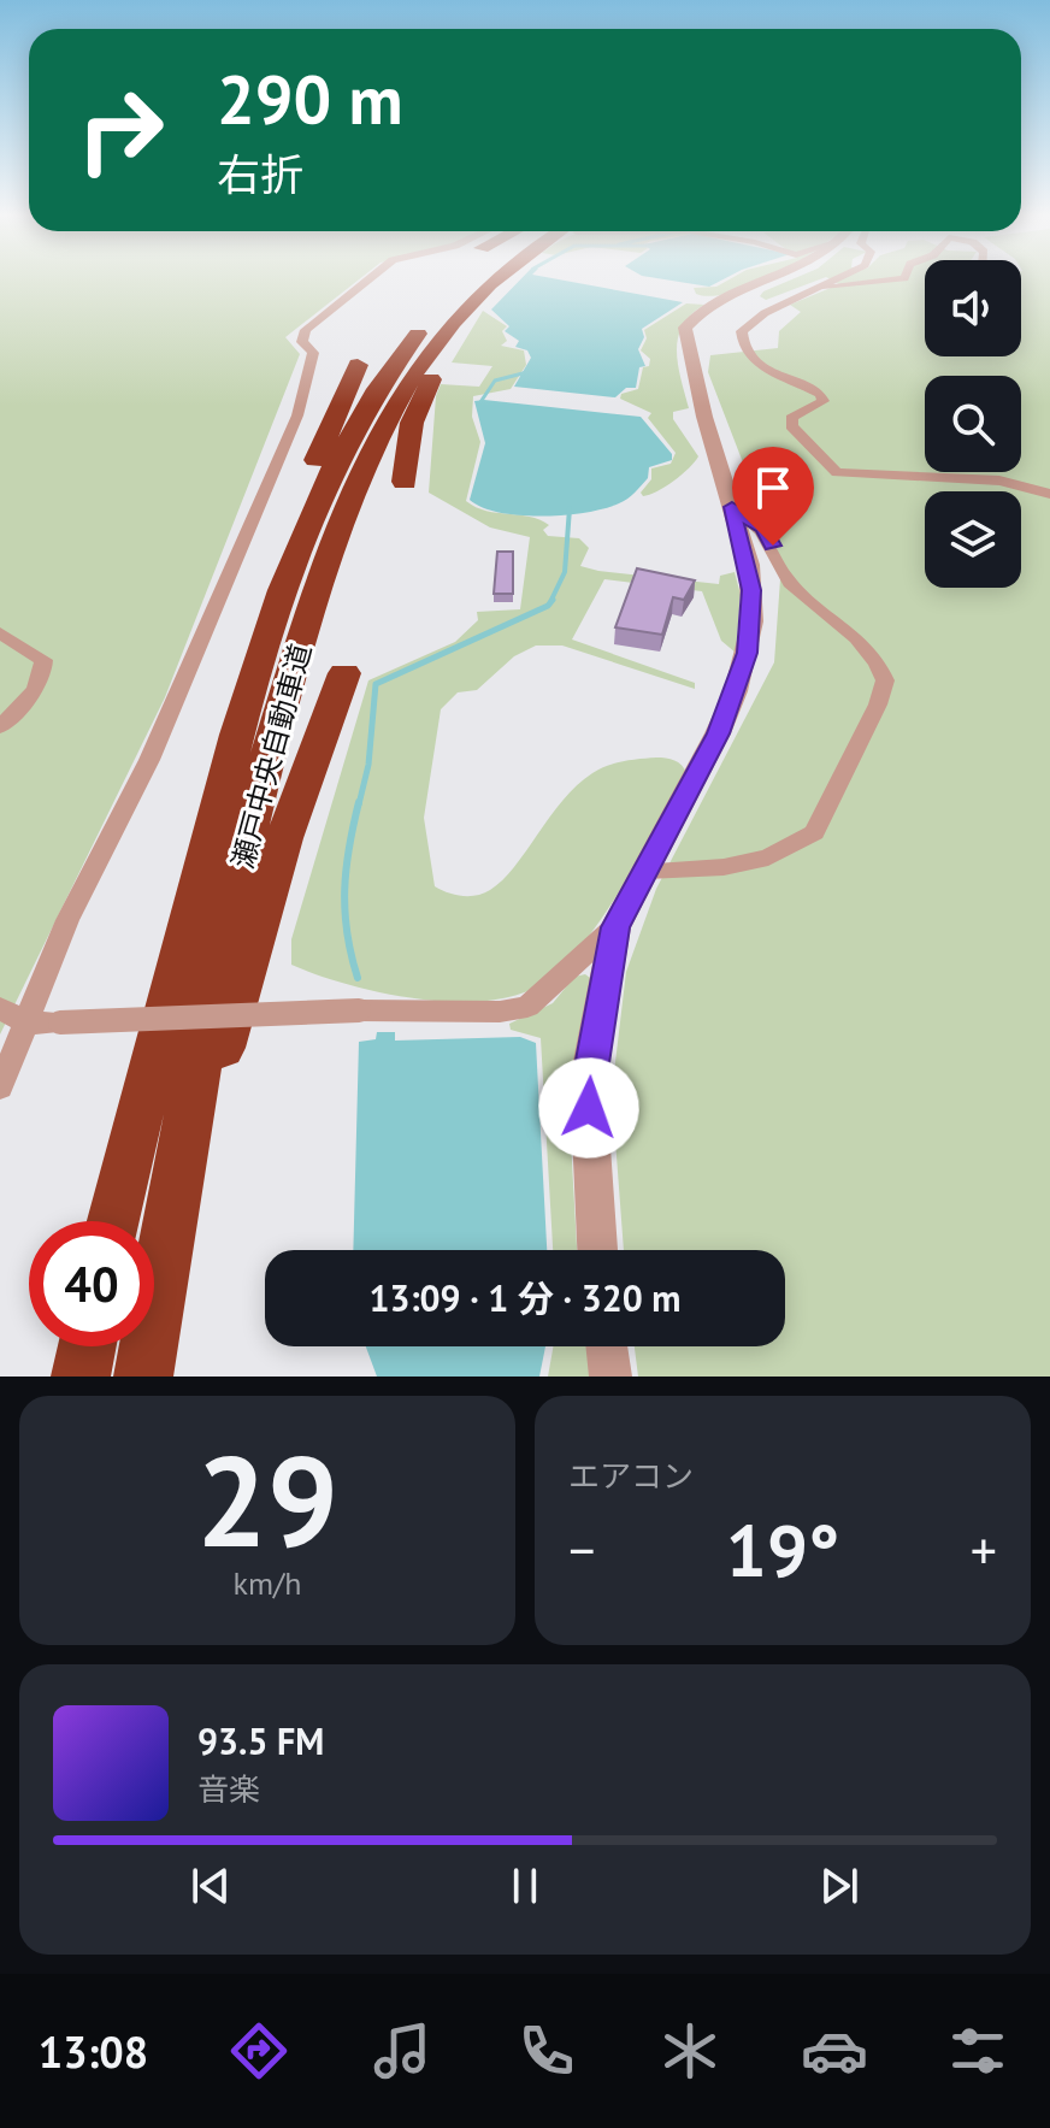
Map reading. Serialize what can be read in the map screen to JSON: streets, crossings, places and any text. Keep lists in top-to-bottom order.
{
  "streets": {
    "highway": ["瀬戸中央自動車道"]
  },
  "page": {
    "turn": ["290 m", "右折"],
    "limit": "40",
    "trip": "13:09 · 1 分 · 320 m",
    "tile": [
      ["29", "km/h"],
      "エアコン"
    ],
    "heat": ["−", "19°", "+"],
    "song": ["93.5 FM", "音楽"],
    "tabs": "13:08"
  }
}
